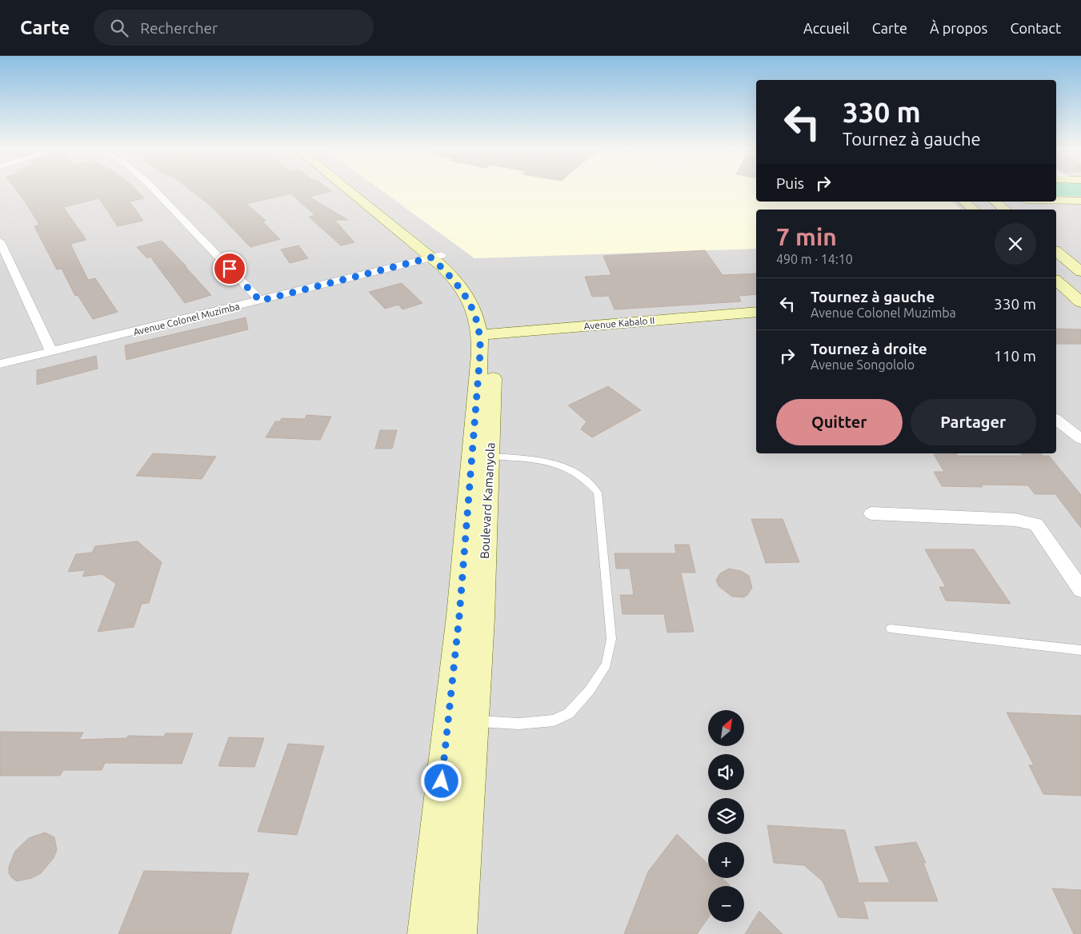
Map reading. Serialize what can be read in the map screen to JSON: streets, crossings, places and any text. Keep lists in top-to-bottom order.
{
  "streets": {
    "main road": ["Avenue Kabalo II", "Boulevard Kamanyola"],
    "street": ["Avenue Colonel Muzimba"]
  },
  "crossings": [
    ["Avenue Colonel Muzimba", "Boulevard Kamanyola"],
    ["Avenue Kabalo II", "Boulevard Kamanyola"]
  ],
  "north": "top right",
  "page": {
    "header": "Carte",
    "search": "Rechercher",
    "nav": [
      "Accueil",
      "Carte",
      "À propos",
      "Contact"
    ],
    "turn": ["330 m", "Tournez à gauche"],
    "then": "Puis",
    "heading": ["7 min", "490 m · 14:10"],
    "list": [
      {
        "name": "Tournez à gauche",
        "note": "Avenue Colonel Muzimba",
        "value": "330 m"
      },
      {
        "name": "Tournez à droite",
        "note": "Avenue Songololo",
        "value": "110 m"
      }
    ],
    "buttons": ["Quitter", "Partager"],
    "map_buttons": ["+", "−"]
  }
}
